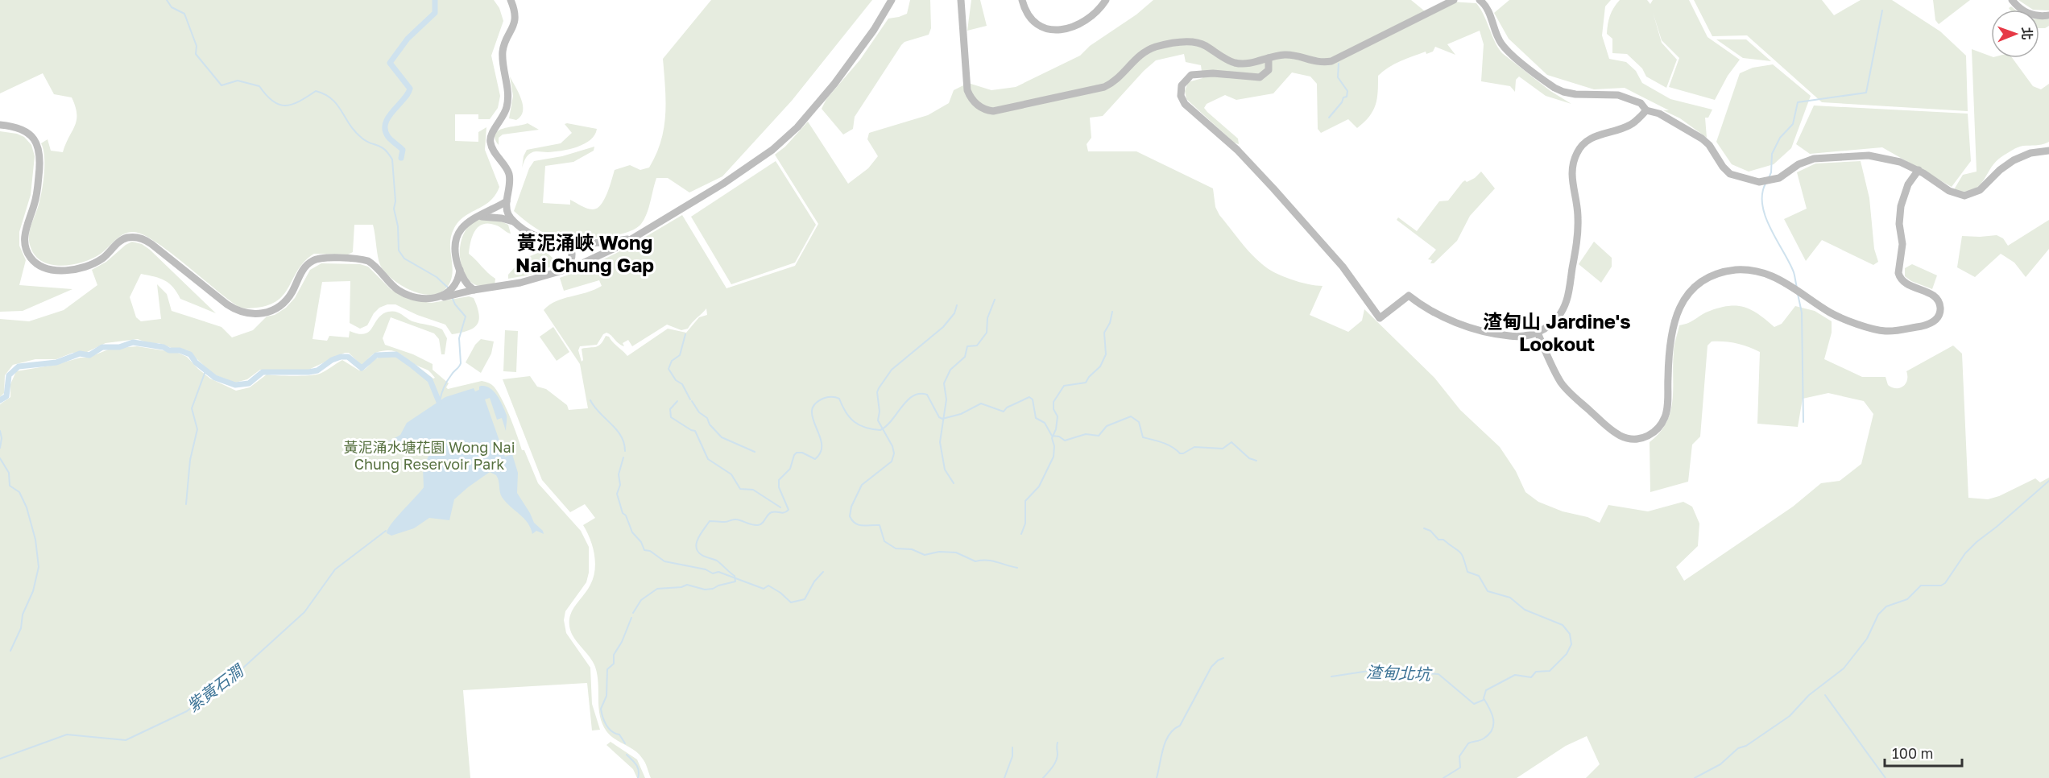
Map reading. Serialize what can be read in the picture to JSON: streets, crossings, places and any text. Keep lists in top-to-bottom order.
{
  "districts": ["黃泥涌峽 Wong Nai Chung Gap", "渣甸山 Jardine's Lookout"],
  "water": ["渣甸北坑", "紫黃石澗"],
  "parks": ["黃泥涌水塘花園 Wong Nai Chung Reservoir Park"],
  "scale_bar": "100 m",
  "north": "right"
}
